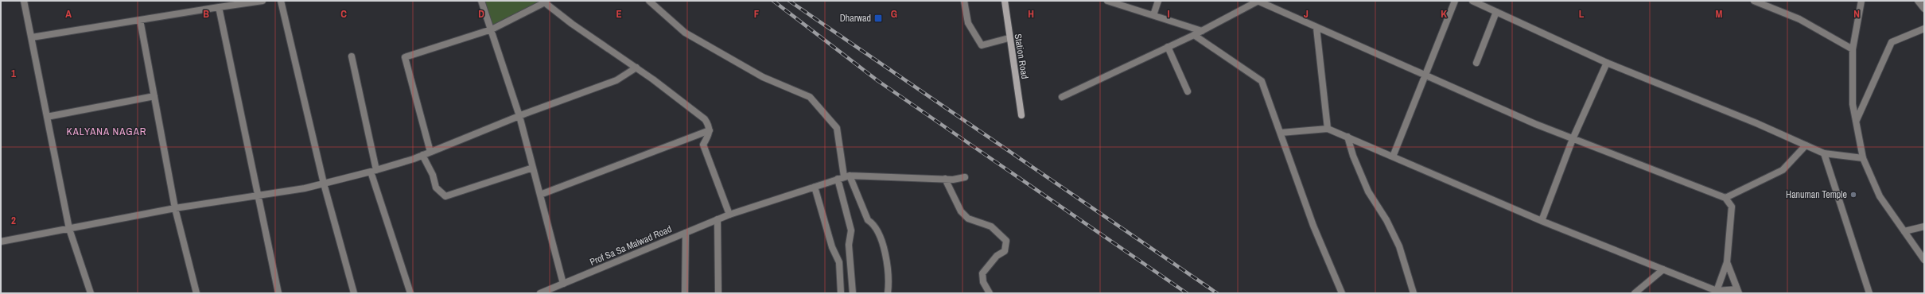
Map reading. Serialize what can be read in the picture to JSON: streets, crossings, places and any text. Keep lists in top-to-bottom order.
{
  "streets": {
    "main road": ["Station Road"],
    "street": ["Prof Sa Sa Malwad Road"]
  },
  "districts": ["KALYANA NAGAR"],
  "places": {
    "transit": ["Dharwad"],
    "other": ["Hanuman Temple"]
  },
  "grid": {
    "columns": [
      "A",
      "B",
      "C",
      "D",
      "E",
      "F",
      "G",
      "H",
      "I",
      "J",
      "K",
      "L",
      "M",
      "N"
    ],
    "rows": ["1", "2"]
  }
}
